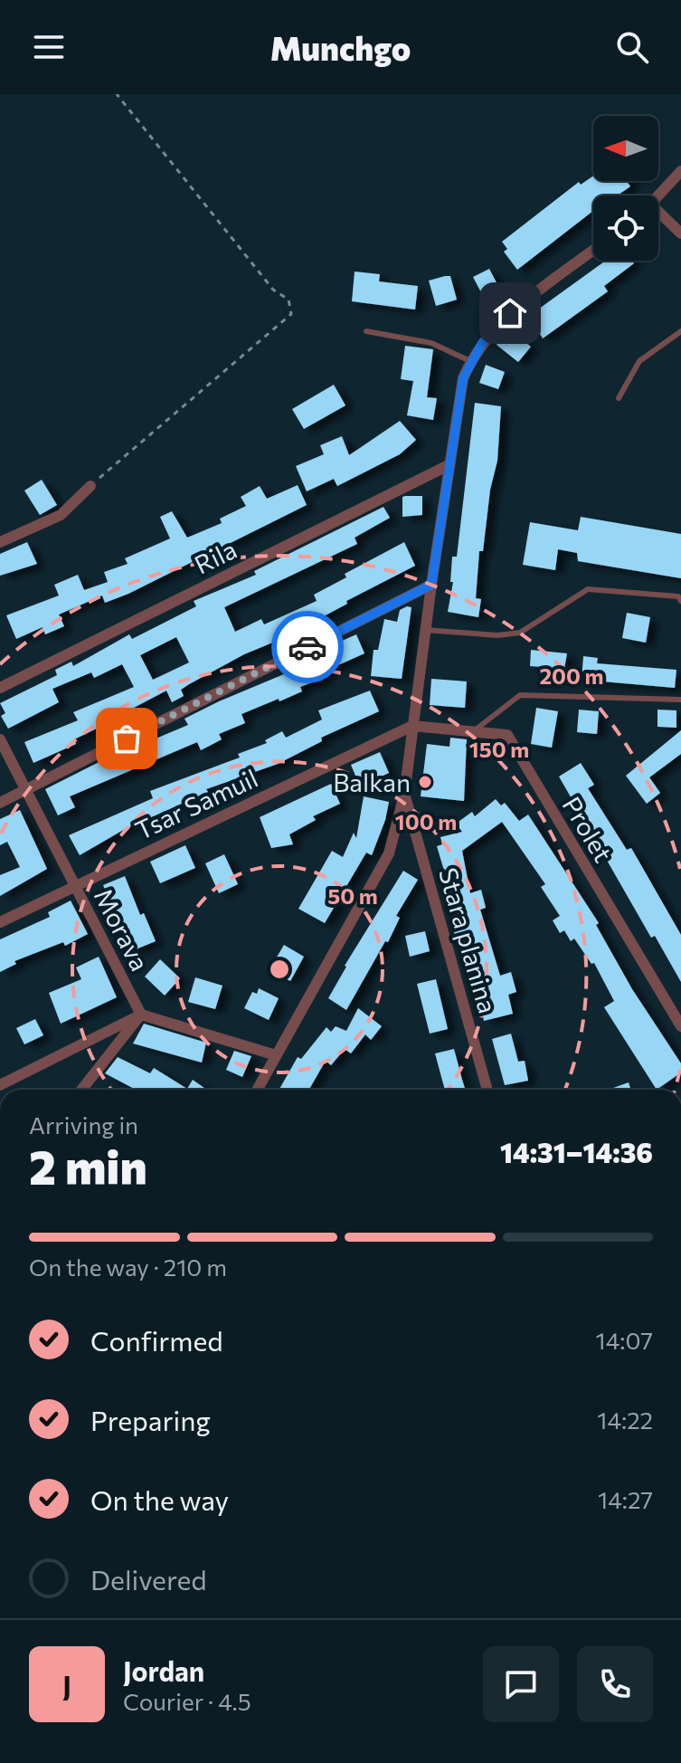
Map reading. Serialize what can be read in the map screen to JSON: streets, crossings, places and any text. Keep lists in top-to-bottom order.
{
  "streets": {
    "street": [
      "Rila",
      "Tsar Samuil",
      "Prolet",
      "Morava",
      "Stara planina"
    ]
  },
  "crossings": [
    ["Tsar Samuil", "Prolet"],
    ["Tsar Samuil", "Morava"]
  ],
  "places": ["Balkan"],
  "north": "left",
  "page": {
    "header": "Munchgo",
    "heading": ["2 min", "Arriving in", "14:31–14:36"],
    "panel": ["Jordan", "Courier · 4.5"],
    "bar": "On the way · 210 m",
    "list": [
      ["Confirmed", "14:07"],
      ["Preparing", "14:22"],
      ["On the way", "14:27"],
      "Delivered"
    ],
    "round": "J"
  },
  "rings": [
    "200 m",
    "150 m",
    "100 m",
    "50 m"
  ]
}
